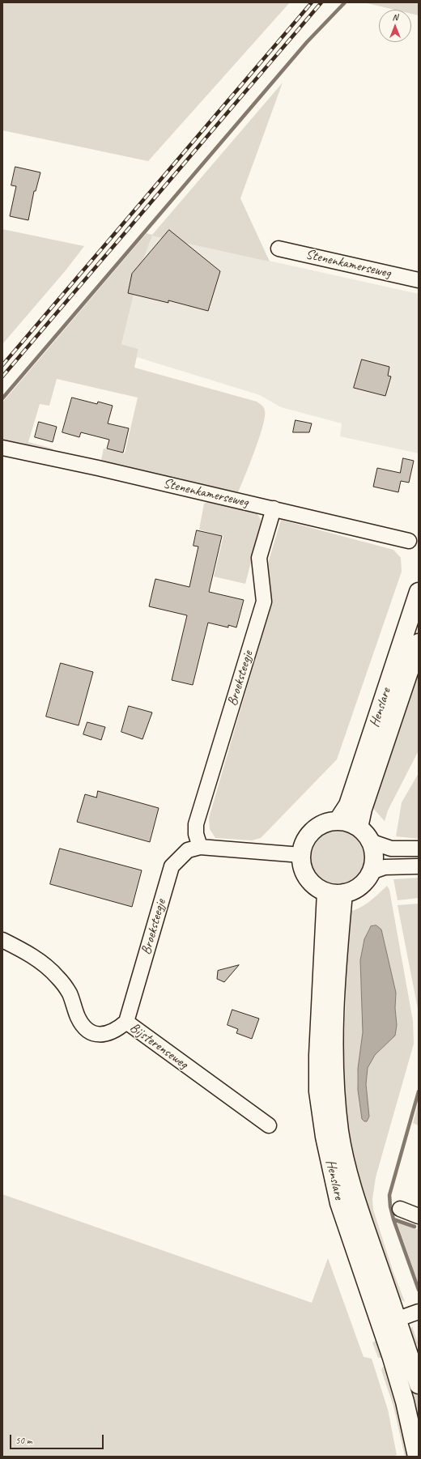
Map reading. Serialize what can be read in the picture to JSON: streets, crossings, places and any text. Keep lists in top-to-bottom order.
{
  "streets": {
    "street": [
      "Stenenkamerseweg",
      "Broeksteegje",
      "Henslare",
      "Bijsterenseweg"
    ]
  },
  "crossings": [
    ["Stenenkamerseweg", "Broeksteegje"],
    ["Broeksteegje", "Henslare"],
    ["Broeksteegje", "Bijsterenseweg"]
  ],
  "scale_bar": "50 m",
  "north": "top"
}
